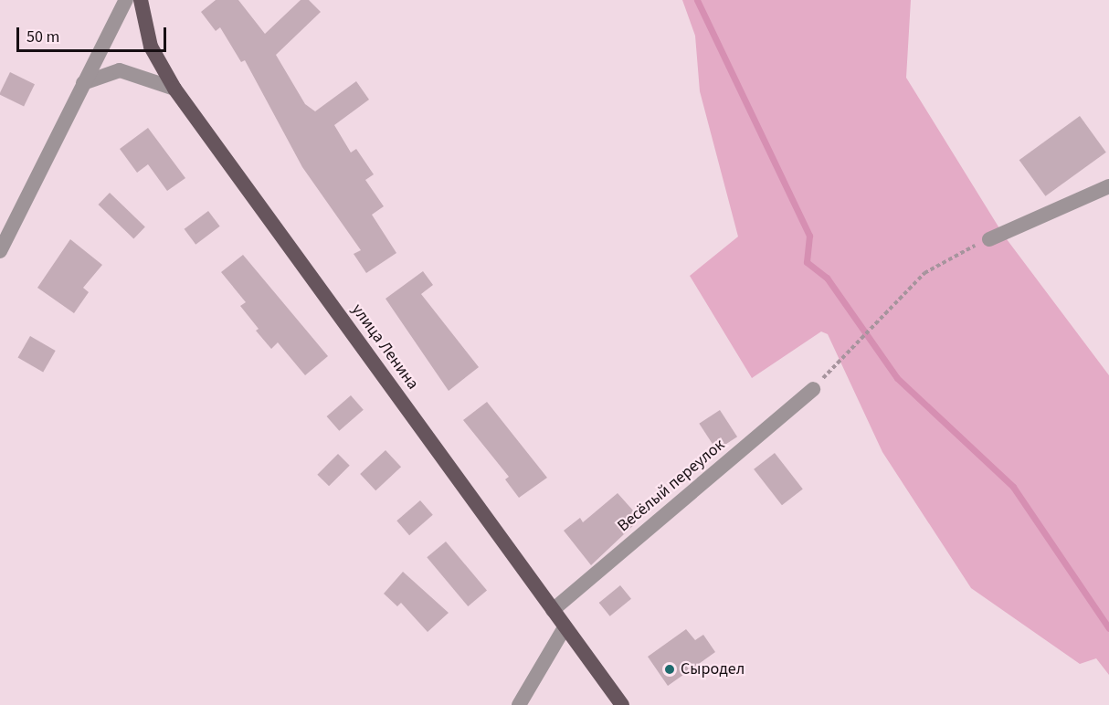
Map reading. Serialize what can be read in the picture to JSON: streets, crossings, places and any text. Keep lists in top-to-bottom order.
{
  "streets": {
    "main road": ["улица Ленина"],
    "street": ["Весёлый переулок"]
  },
  "crossings": [
    ["улица Ленина", "Весёлый переулок"]
  ],
  "places": ["Сыродел"],
  "scale_bar": "50 m"
}
